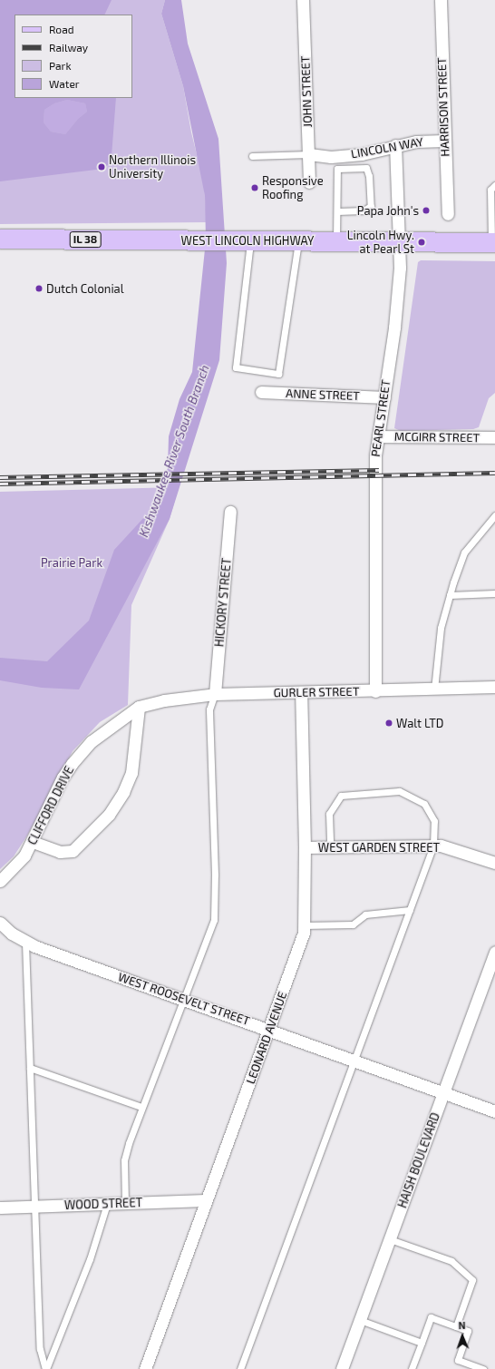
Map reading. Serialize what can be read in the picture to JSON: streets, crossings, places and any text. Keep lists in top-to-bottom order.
{
  "streets": {
    "main road": ["IL 38", "WEST LINCOLN HIGHWAY"],
    "street": [
      "JOHN STREET",
      "HARRISON STREET",
      "LINCOLN WAY",
      "ANNE STREET",
      "PEARL STREET",
      "MCGIRR STREET",
      "HICKORY STREET",
      "GURLER STREET",
      "CLIFFORD DRIVE",
      "WEST GARDEN STREET",
      "WEST ROOSEVELT STREET",
      "LEONARD AVENUE",
      "HAISH BOULEVARD",
      "WOOD STREET"
    ]
  },
  "crossings": [
    ["JOHN STREET", "LINCOLN WAY"],
    ["HARRISON STREET", "LINCOLN WAY"],
    ["LINCOLN WAY", "PEARL STREET"],
    ["WEST LINCOLN HIGHWAY", "PEARL STREET"],
    ["ANNE STREET", "PEARL STREET"],
    ["PEARL STREET", "MCGIRR STREET"],
    ["PEARL STREET", "GURLER STREET"],
    ["HICKORY STREET", "GURLER STREET"],
    ["GURLER STREET", "CLIFFORD DRIVE"],
    ["GURLER STREET", "LEONARD AVENUE"],
    ["WEST GARDEN STREET", "LEONARD AVENUE"],
    ["WEST ROOSEVELT STREET", "LEONARD AVENUE"],
    ["WEST ROOSEVELT STREET", "HAISH BOULEVARD"],
    ["LEONARD AVENUE", "WOOD STREET"]
  ],
  "water": ["Kishwaukee River South Branch"],
  "parks": ["Prairie Park"],
  "places": [
    "Northern Illinois University",
    "Responsive Roofing",
    "Papa John's",
    "Lincoln Hwy. at Pearl St",
    "Dutch Colonial",
    "Walt LTD"
  ],
  "legend": [
    "Road",
    "Railway",
    "Park",
    "Water"
  ],
  "north": "top"
}
